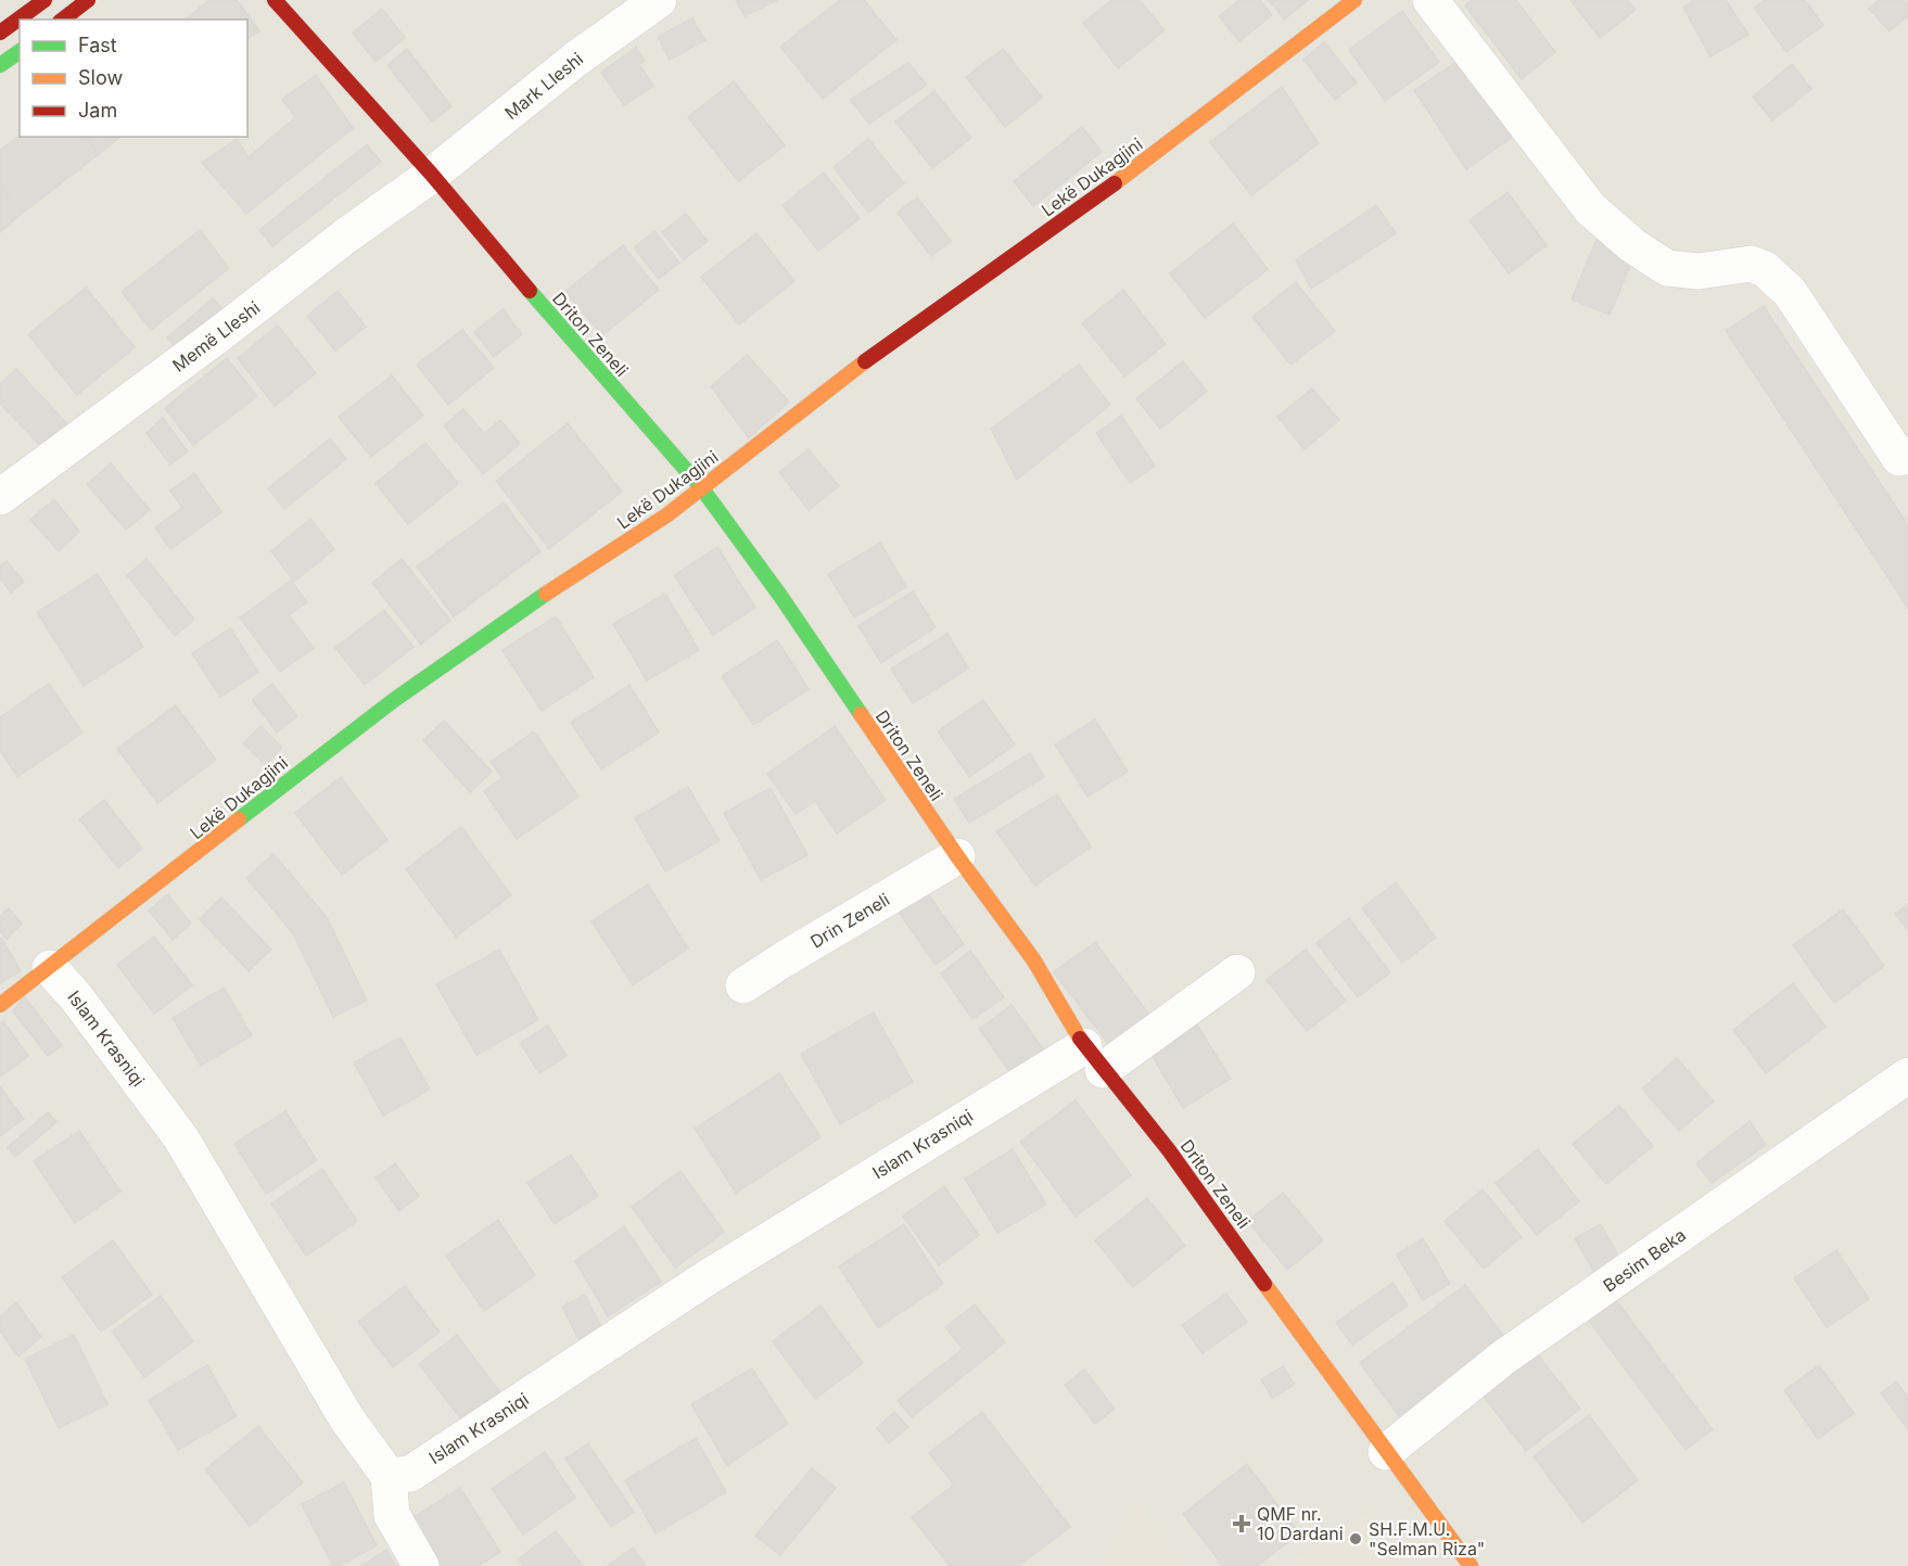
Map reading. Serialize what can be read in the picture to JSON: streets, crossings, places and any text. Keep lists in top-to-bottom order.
{
  "streets": {
    "street": [
      "Mark Lleshi",
      "Lekë Dukagjini",
      "Driton Zeneli",
      "Memë Lleshi",
      "Drin Zeneli",
      "Islam Krasniqi",
      "Besim Beka"
    ]
  },
  "crossings": [
    ["Mark Lleshi", "Driton Zeneli"],
    ["Mark Lleshi", "Memë Lleshi"],
    ["Lekë Dukagjini", "Driton Zeneli"],
    ["Lekë Dukagjini", "Islam Krasniqi"],
    ["Driton Zeneli", "Memë Lleshi"],
    ["Driton Zeneli", "Drin Zeneli"],
    ["Driton Zeneli", "Islam Krasniqi"],
    ["Driton Zeneli", "Besim Beka"]
  ],
  "places": {
    "health": ["QMF nr. 10 Dardani"],
    "other": ["SH.F.M.U. \"Selman Riza\""]
  },
  "legend": ["Fast", "Slow", "Jam"]
}
